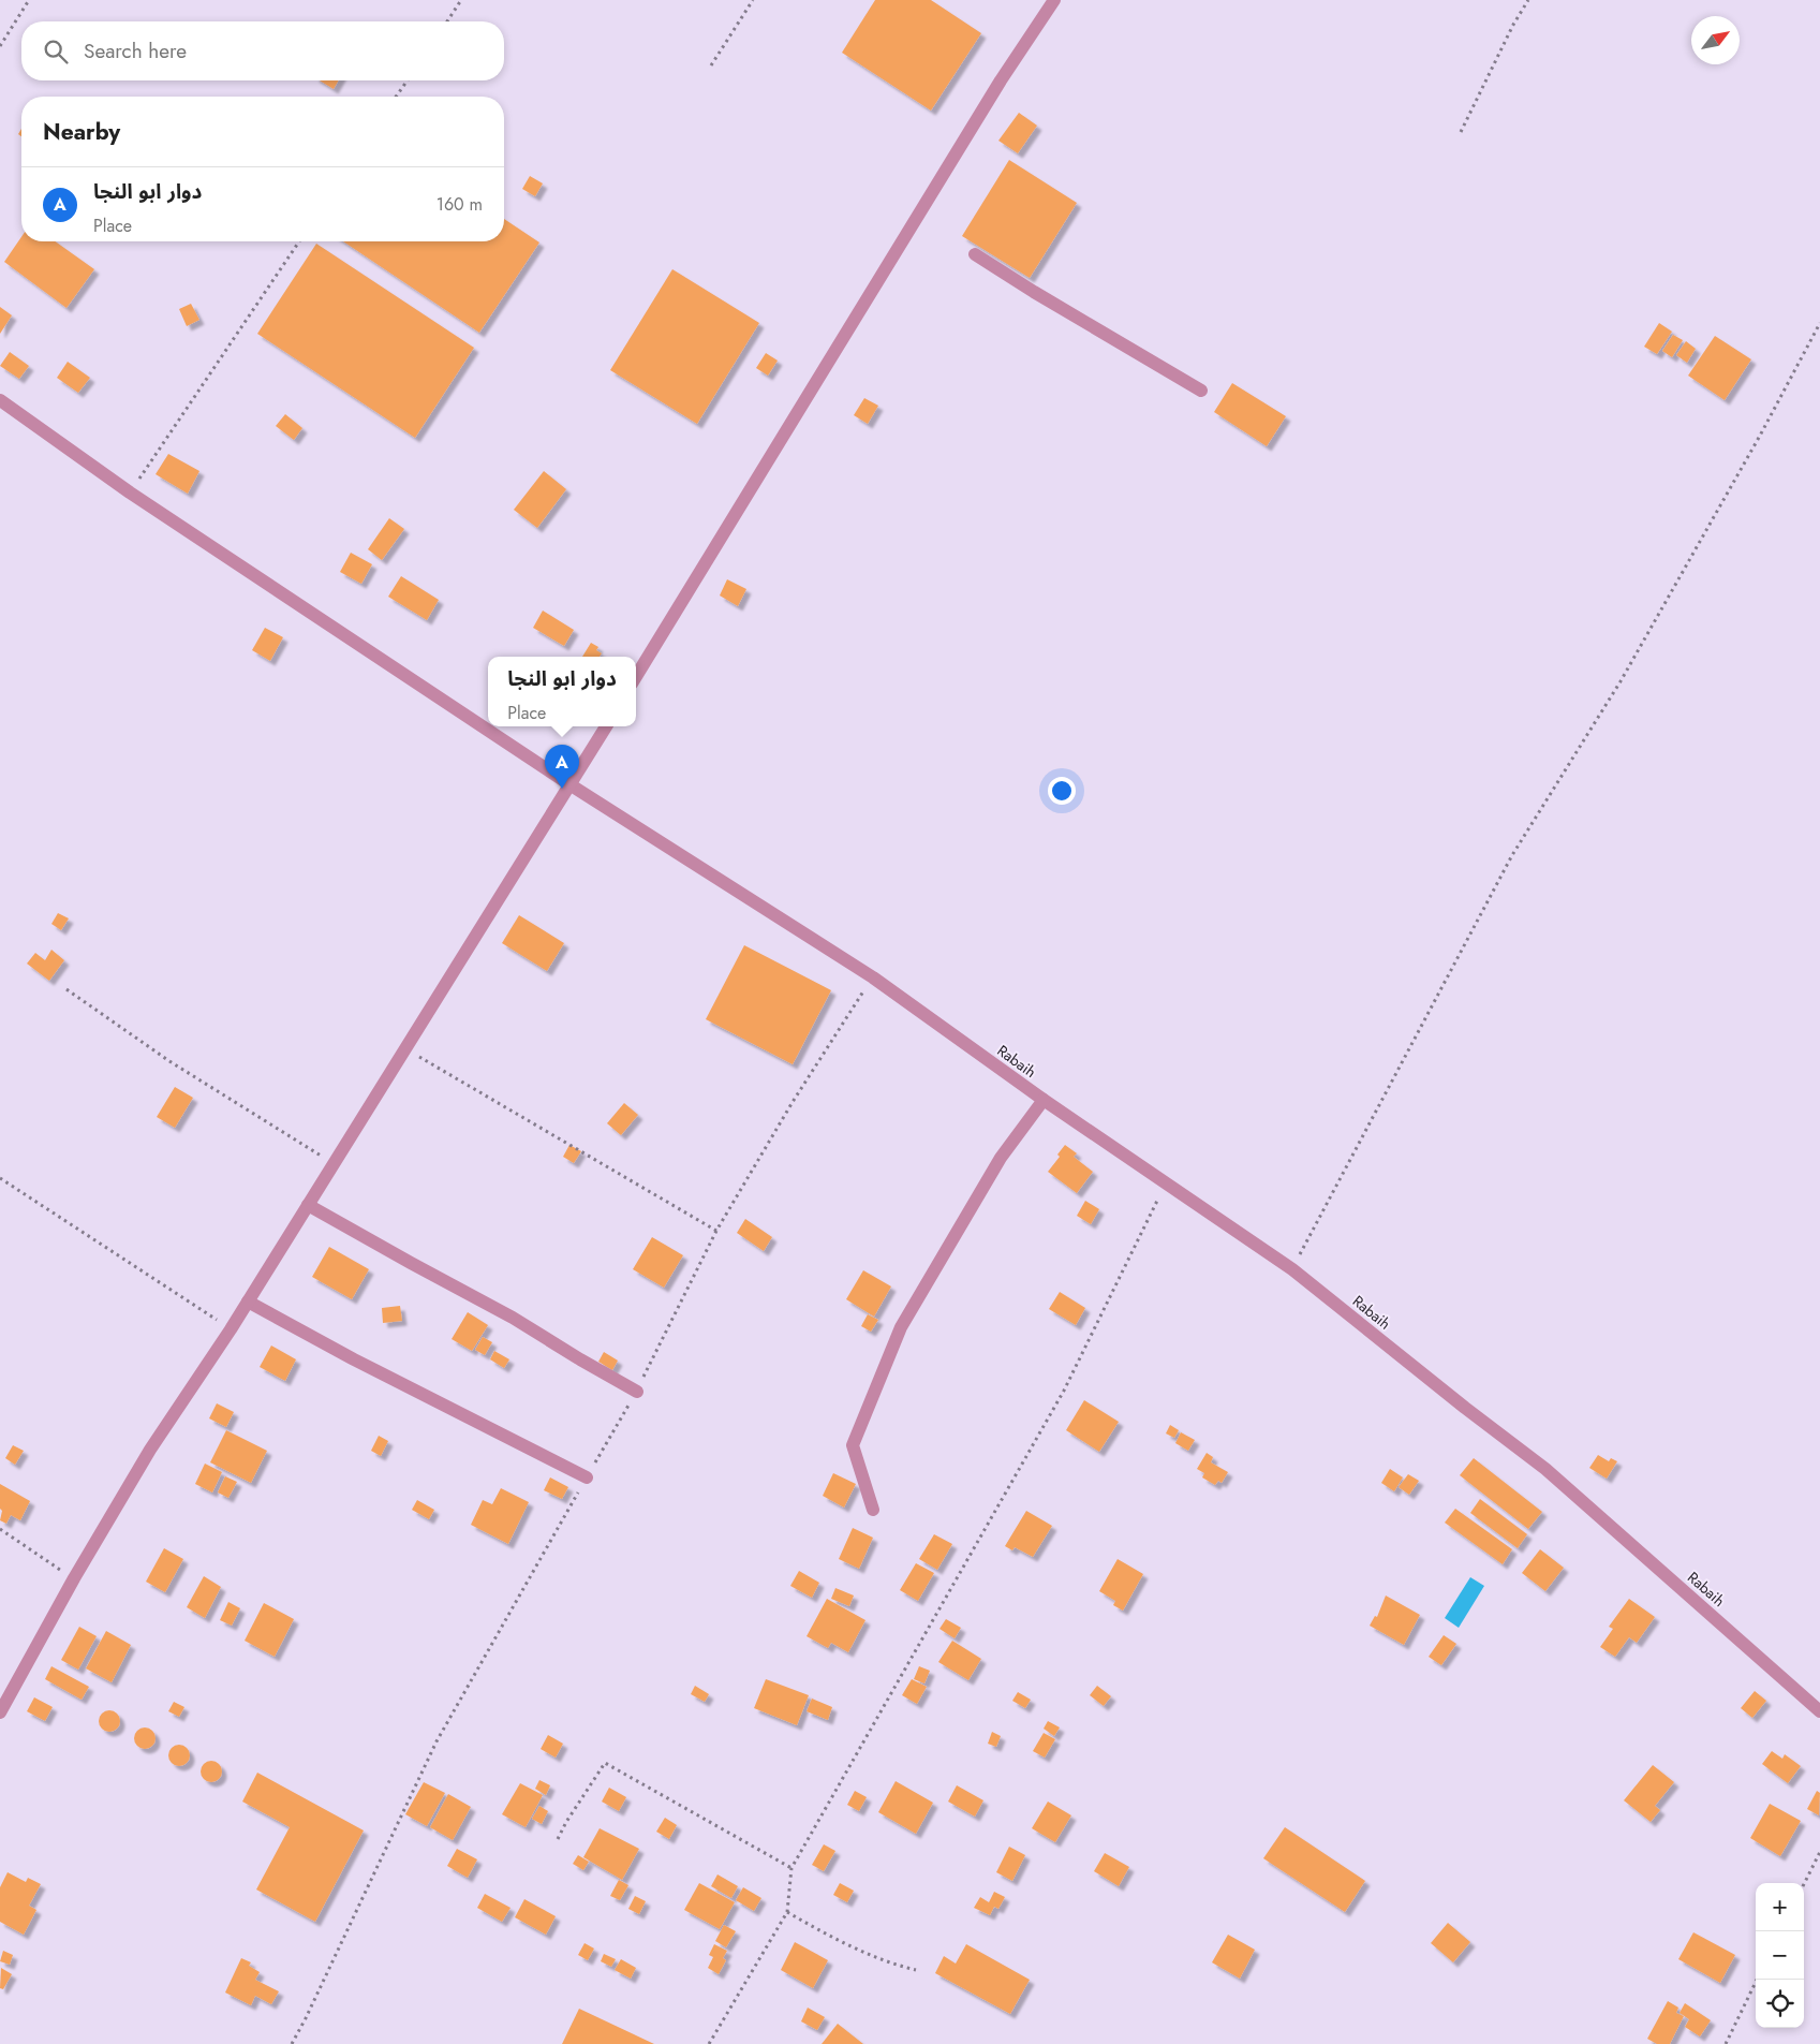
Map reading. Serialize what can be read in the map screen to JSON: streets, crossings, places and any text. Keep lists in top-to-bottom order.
{
  "streets": {
    "street": ["Rabaih"]
  },
  "north": "top right",
  "page": {
    "search": "Search here",
    "heading": "Nearby",
    "list": [
      {
        "mark": "A",
        "name": "دوار ابو النجا",
        "note": "Place",
        "value": "160 m"
      }
    ],
    "popup": ["دوار ابو النجا", "Place"],
    "pins": "A",
    "map_buttons": ["+", "−"]
  }
}
